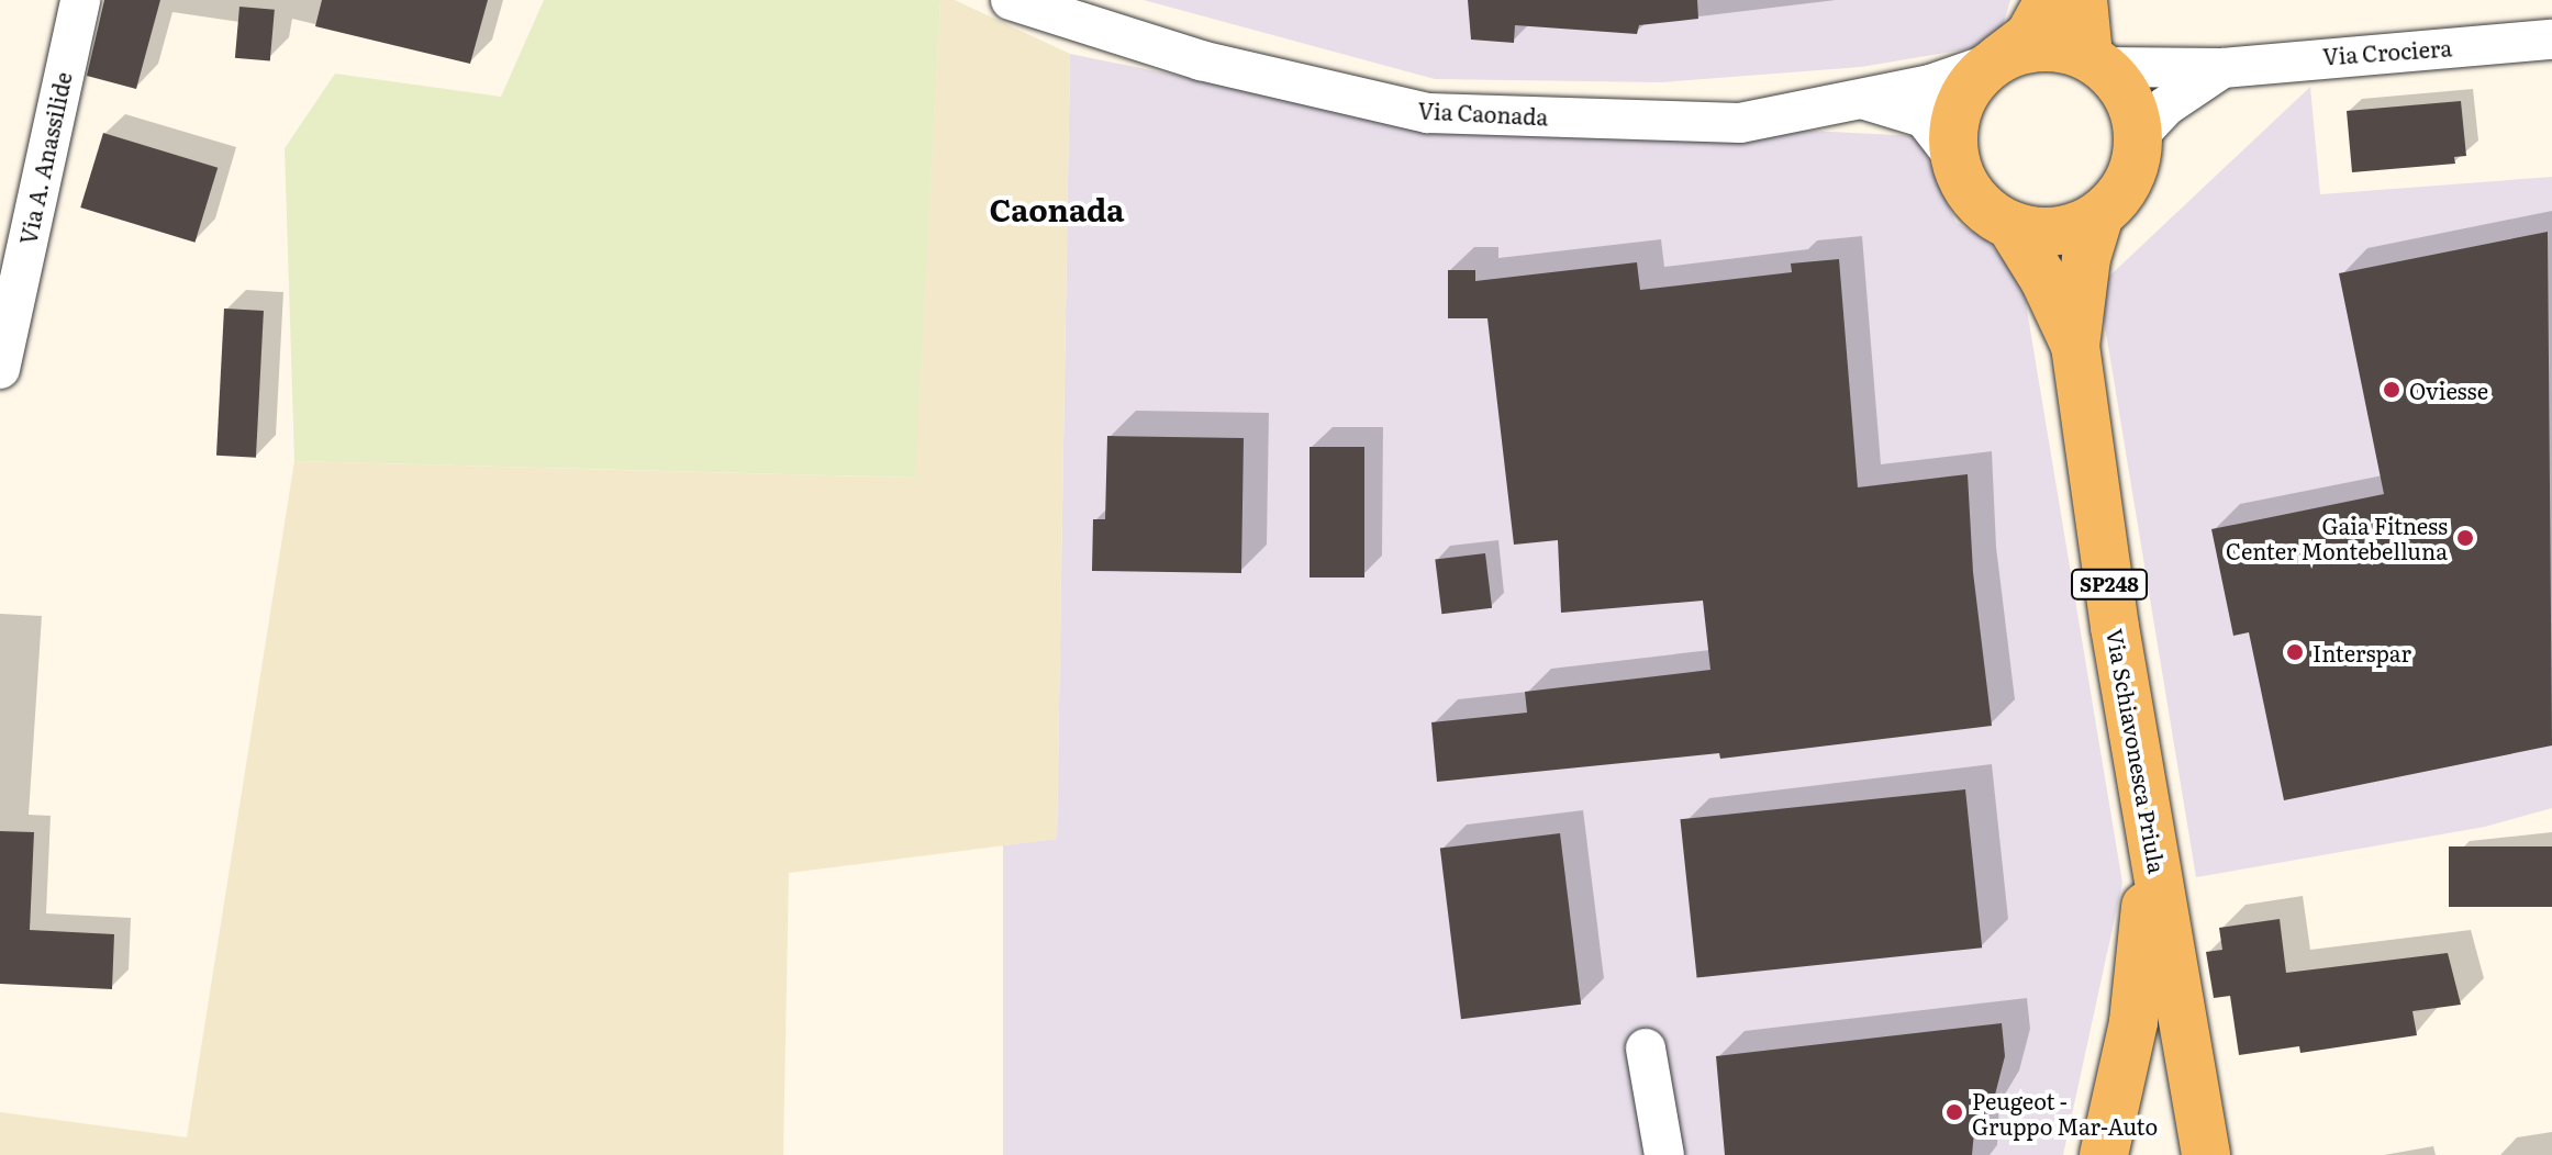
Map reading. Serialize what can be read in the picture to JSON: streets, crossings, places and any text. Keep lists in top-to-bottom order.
{
  "streets": {
    "main road": ["SP248", "Via Schiavonesca Priula"],
    "street": ["Via Crociera", "Via Caonada", "Via A. Anassilide"]
  },
  "crossings": [
    ["Via Crociera", "Via Caonada"],
    ["Via Crociera", "Via Schiavonesca Priula"],
    ["Via Caonada", "Via Schiavonesca Priula"]
  ],
  "districts": ["Caonada"],
  "places": [
    "Oviesse",
    "Gaia Fitness Center Montebelluna",
    "Interspar",
    "Peugeot - Gruppo Mar-Auto"
  ]
}
